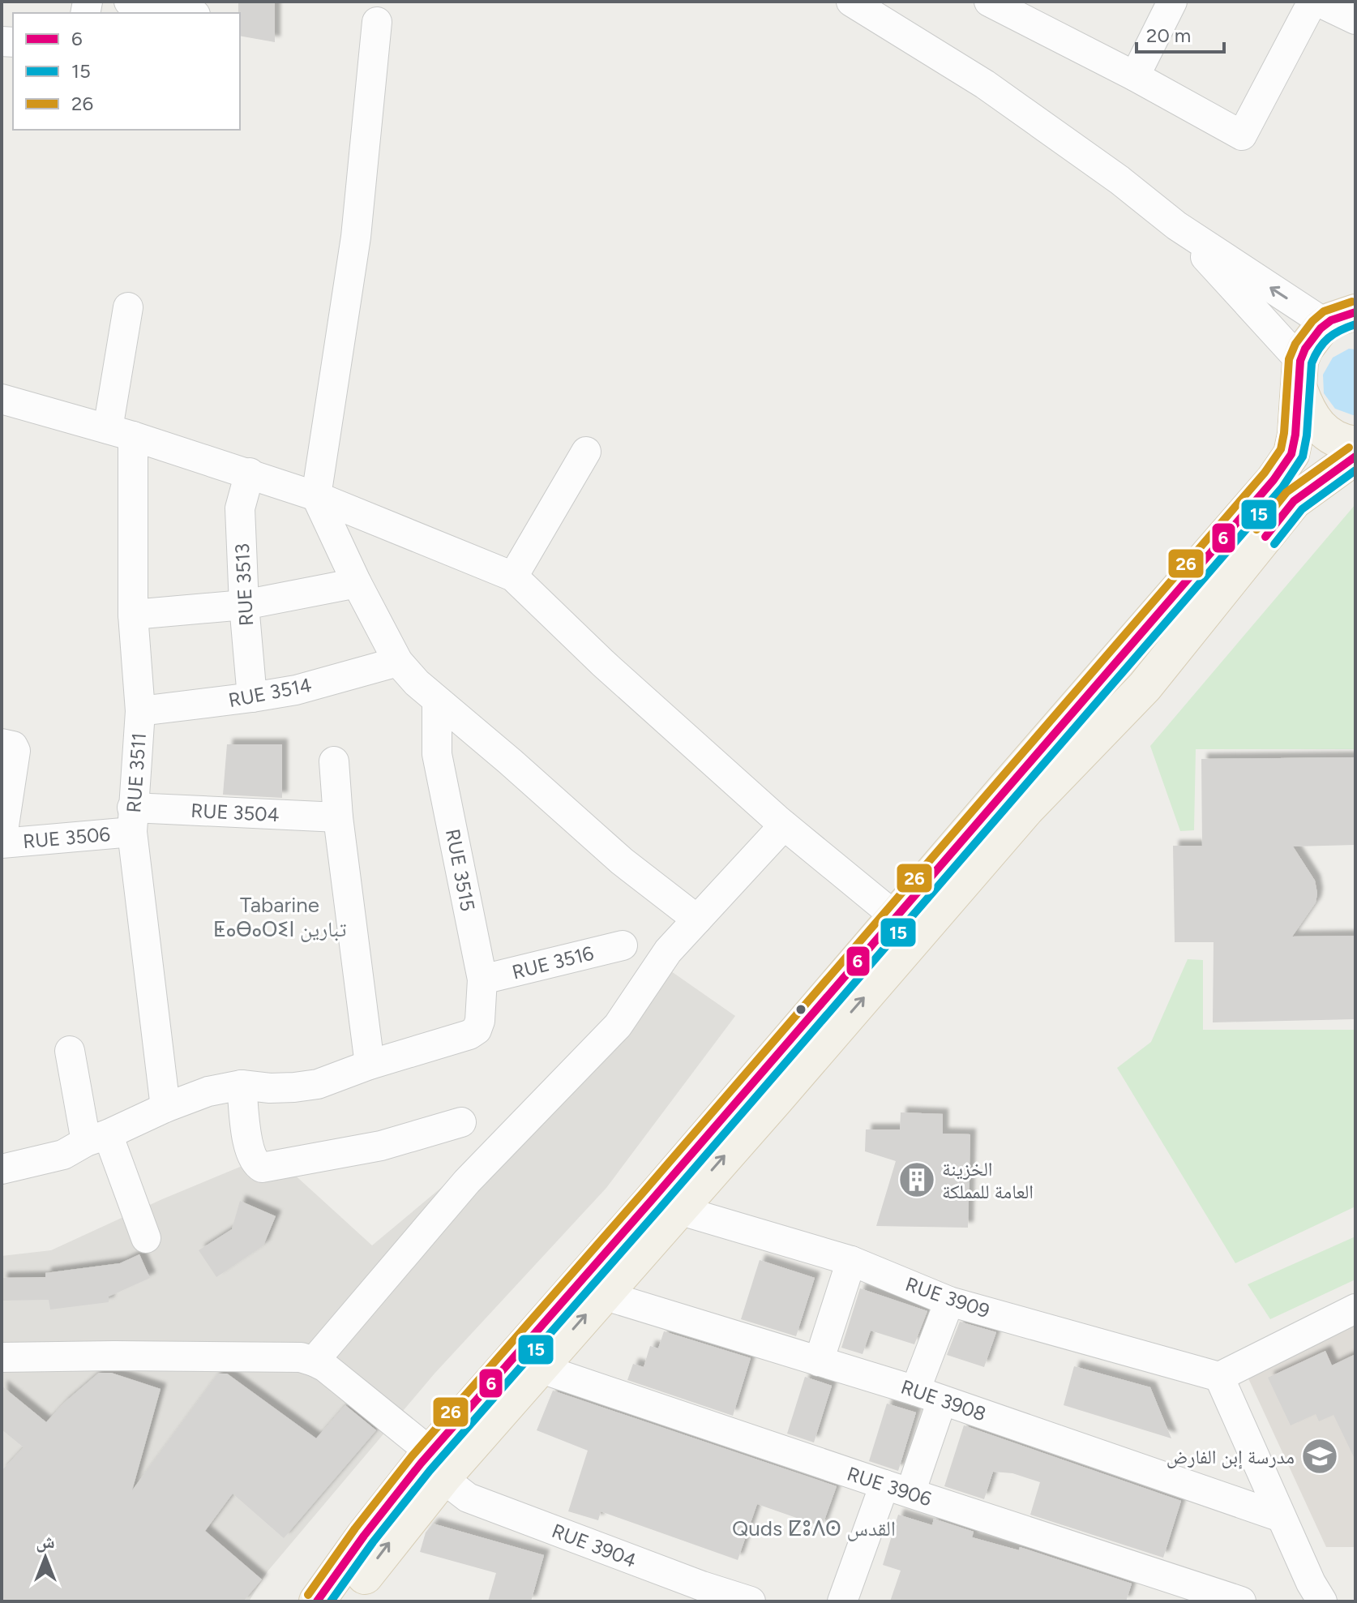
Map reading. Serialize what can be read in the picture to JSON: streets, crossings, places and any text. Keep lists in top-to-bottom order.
{
  "streets": {
    "street": [
      "RUE 3513",
      "RUE 3514",
      "RUE 3511",
      "RUE 3504",
      "RUE 3506",
      "RUE 3515",
      "RUE 3516",
      "RUE 3909",
      "RUE 3908",
      "RUE 3906",
      "RUE 3904"
    ]
  },
  "crossings": [
    ["RUE 3513", "RUE 3514"],
    ["RUE 3514", "RUE 3511"],
    ["RUE 3511", "RUE 3504"],
    ["RUE 3511", "RUE 3506"],
    ["RUE 3504", "RUE 3506"],
    ["RUE 3515", "RUE 3516"]
  ],
  "districts": ["Tabarine ⵟⴰⴱⴰⵔⵉⵏ تبارين", "Quds ⵇⵓⴷⵙ القدس"],
  "places": {
    "building": ["الخزينة العامة للمملكة"],
    "school or university": ["مدرسة إبن الفارض"]
  },
  "lines": ["transit line 26", "transit line 6", "transit line 15"],
  "legend": ["6", "15", "26"],
  "scale_bar": "20 m",
  "north": "top"
}
